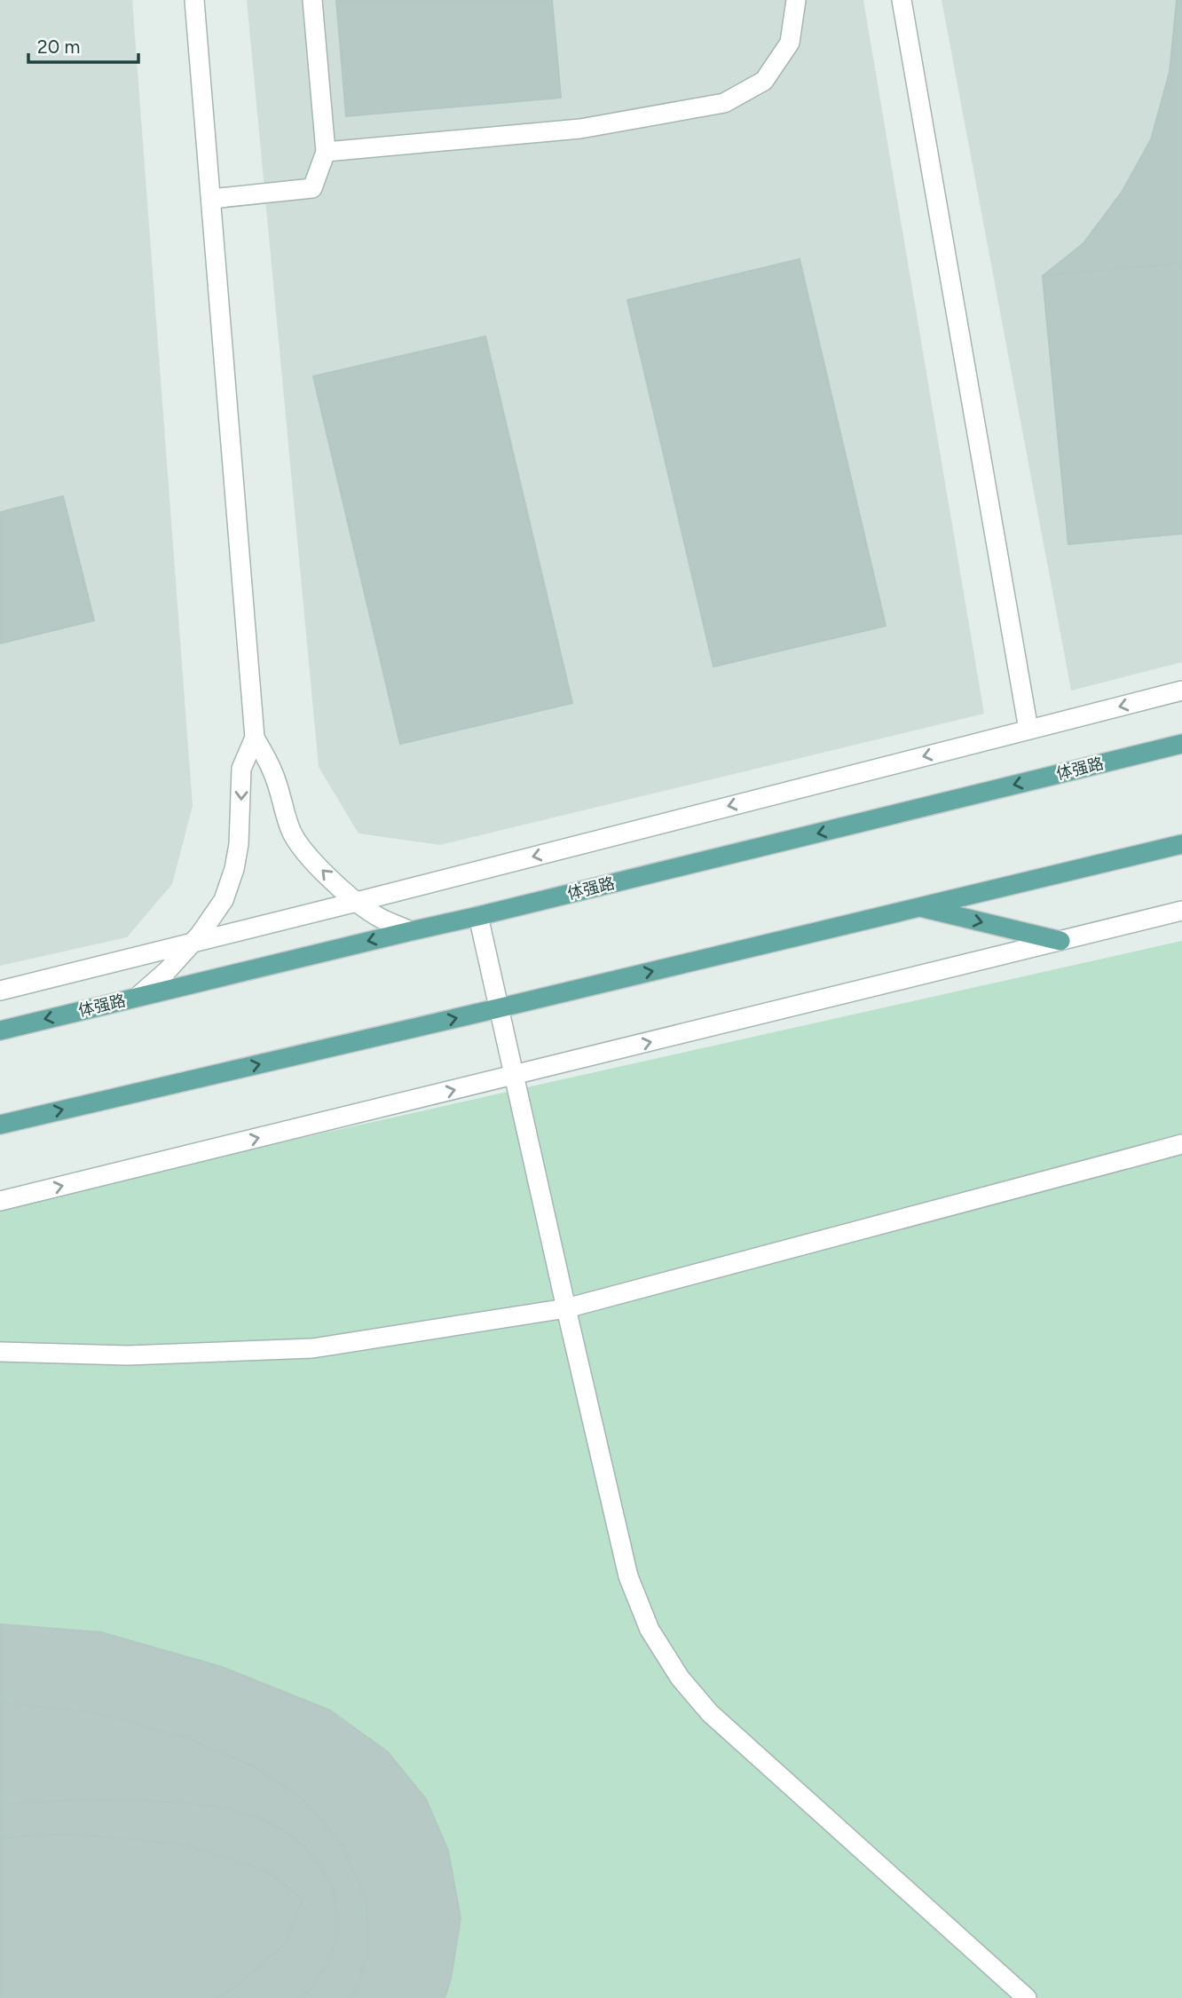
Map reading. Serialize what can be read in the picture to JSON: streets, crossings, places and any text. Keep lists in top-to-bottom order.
{
  "streets": {
    "main road": ["体强路"]
  },
  "scale_bar": "20 m"
}
